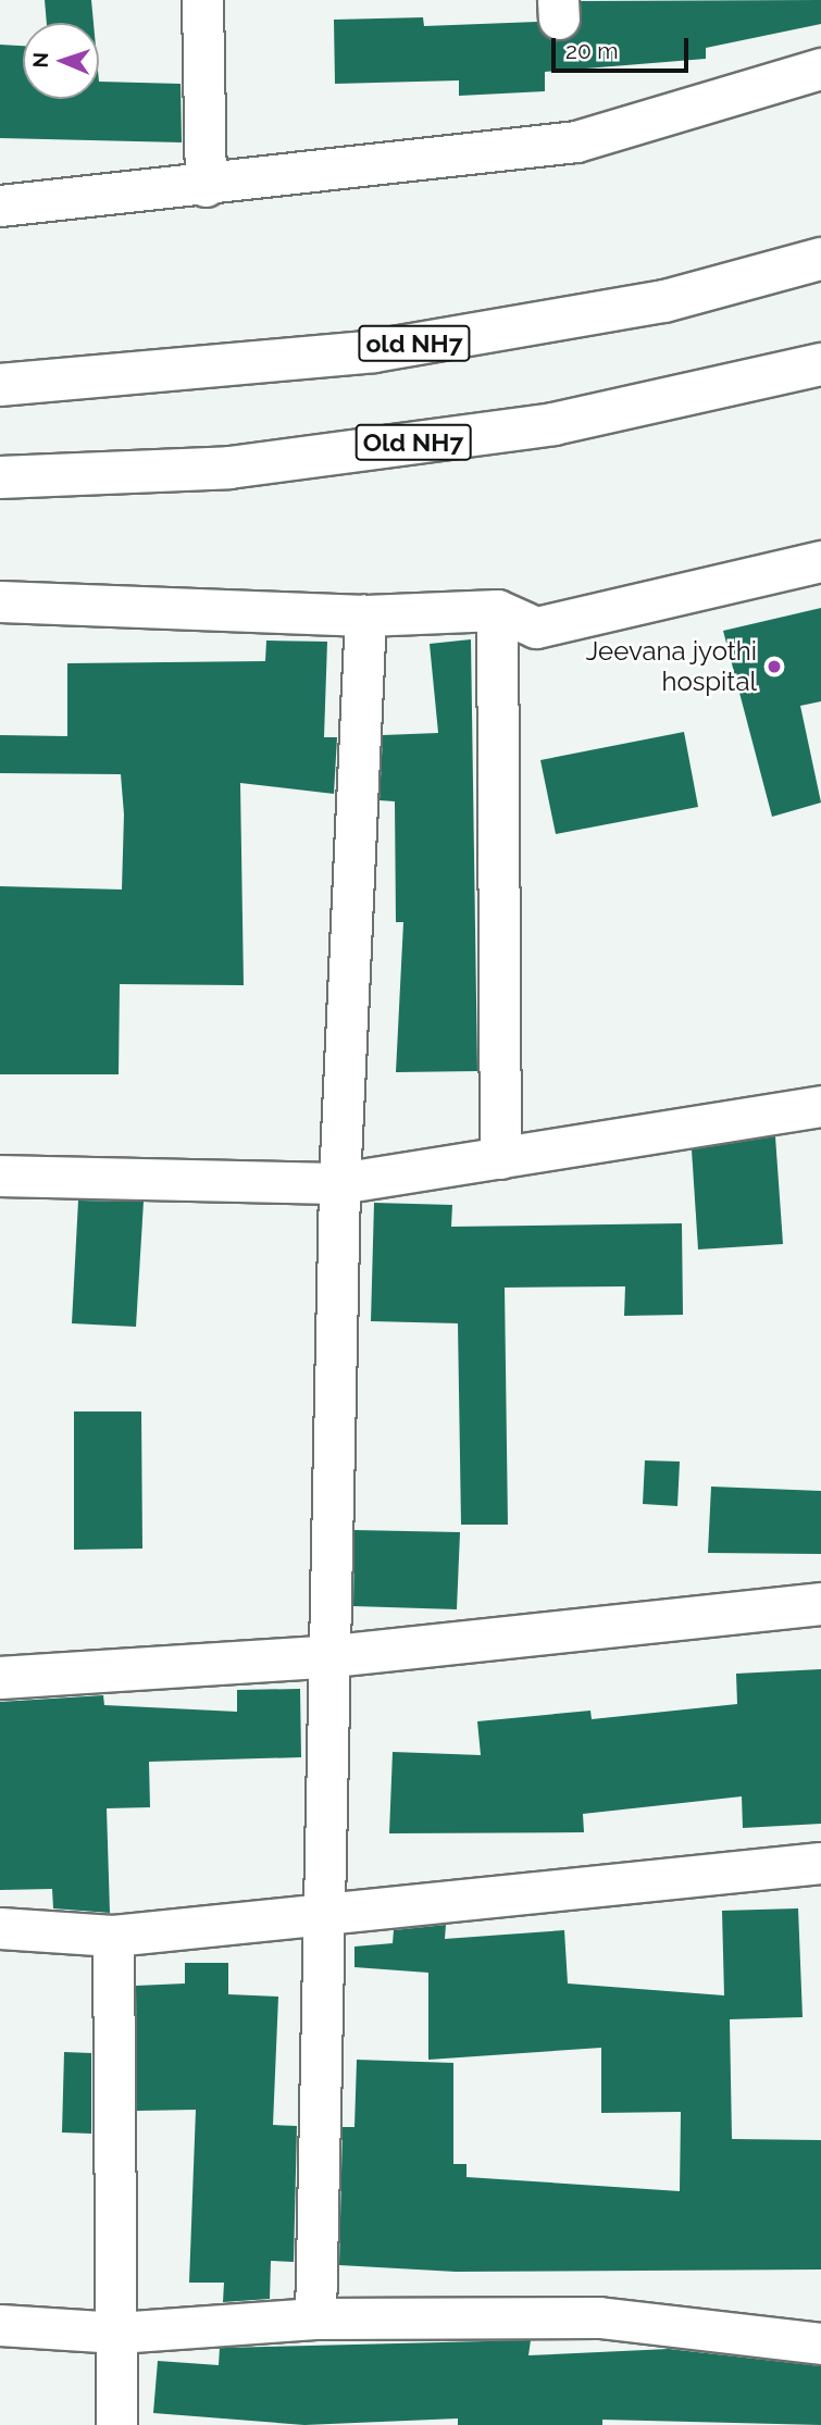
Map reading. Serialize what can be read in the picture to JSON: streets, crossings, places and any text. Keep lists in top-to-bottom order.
{
  "streets": {
    "main road": ["old NH7", "Old NH7"]
  },
  "places": ["Jeevana jyothi hospital"],
  "scale_bar": "20 m",
  "north": "left"
}
